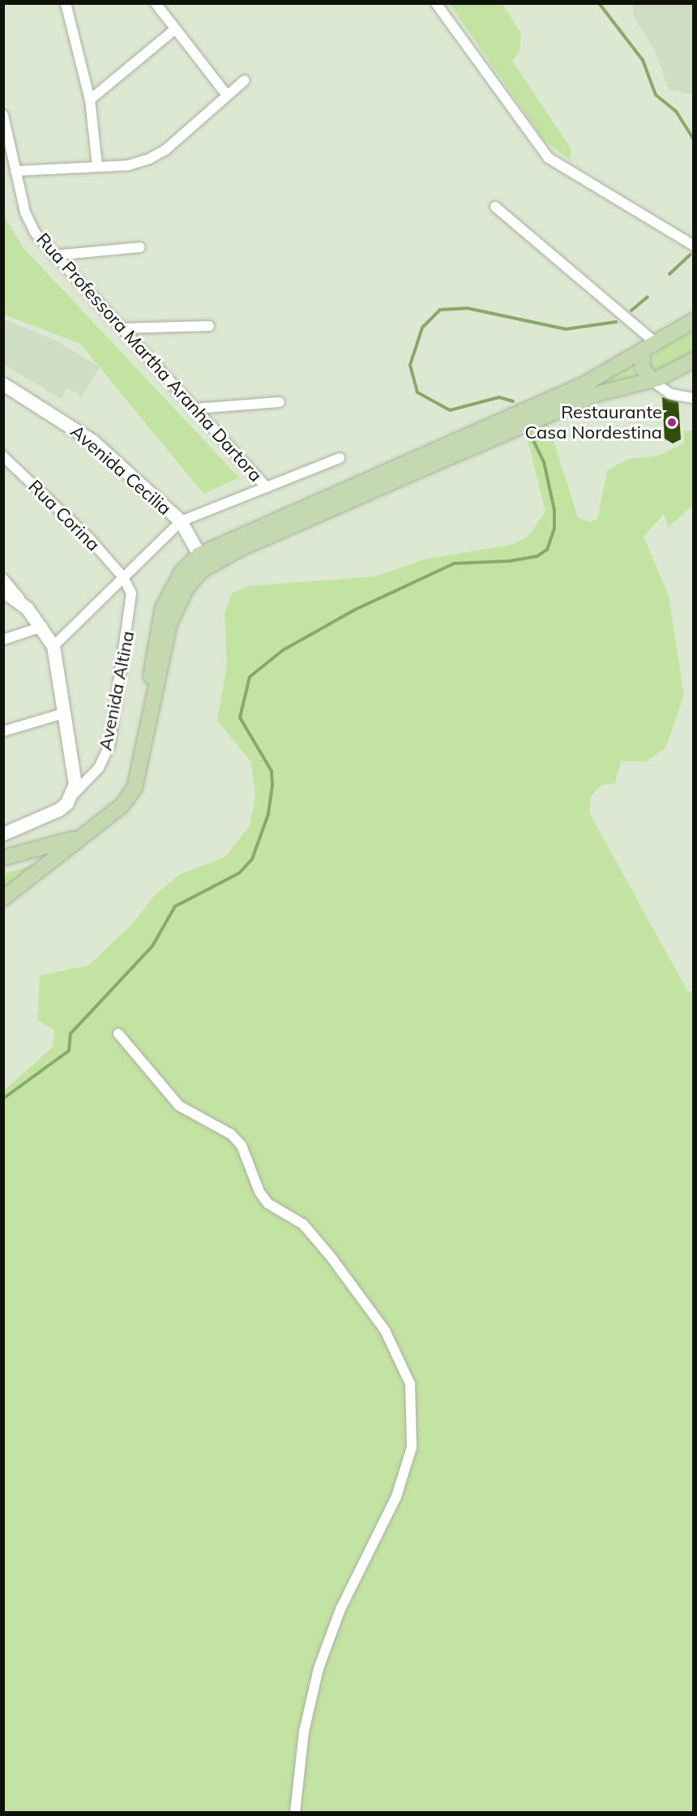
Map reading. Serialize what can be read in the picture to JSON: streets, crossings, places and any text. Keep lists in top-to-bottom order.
{
  "streets": {
    "street": [
      "Rua Professora Martha Aranha Dartora",
      "Avenida Cecilia",
      "Rua Corina",
      "Avenida Altina"
    ]
  },
  "crossings": [
    ["Rua Corina", "Avenida Altina"]
  ],
  "places": ["Restaurante Casa Nordestina"]
}
